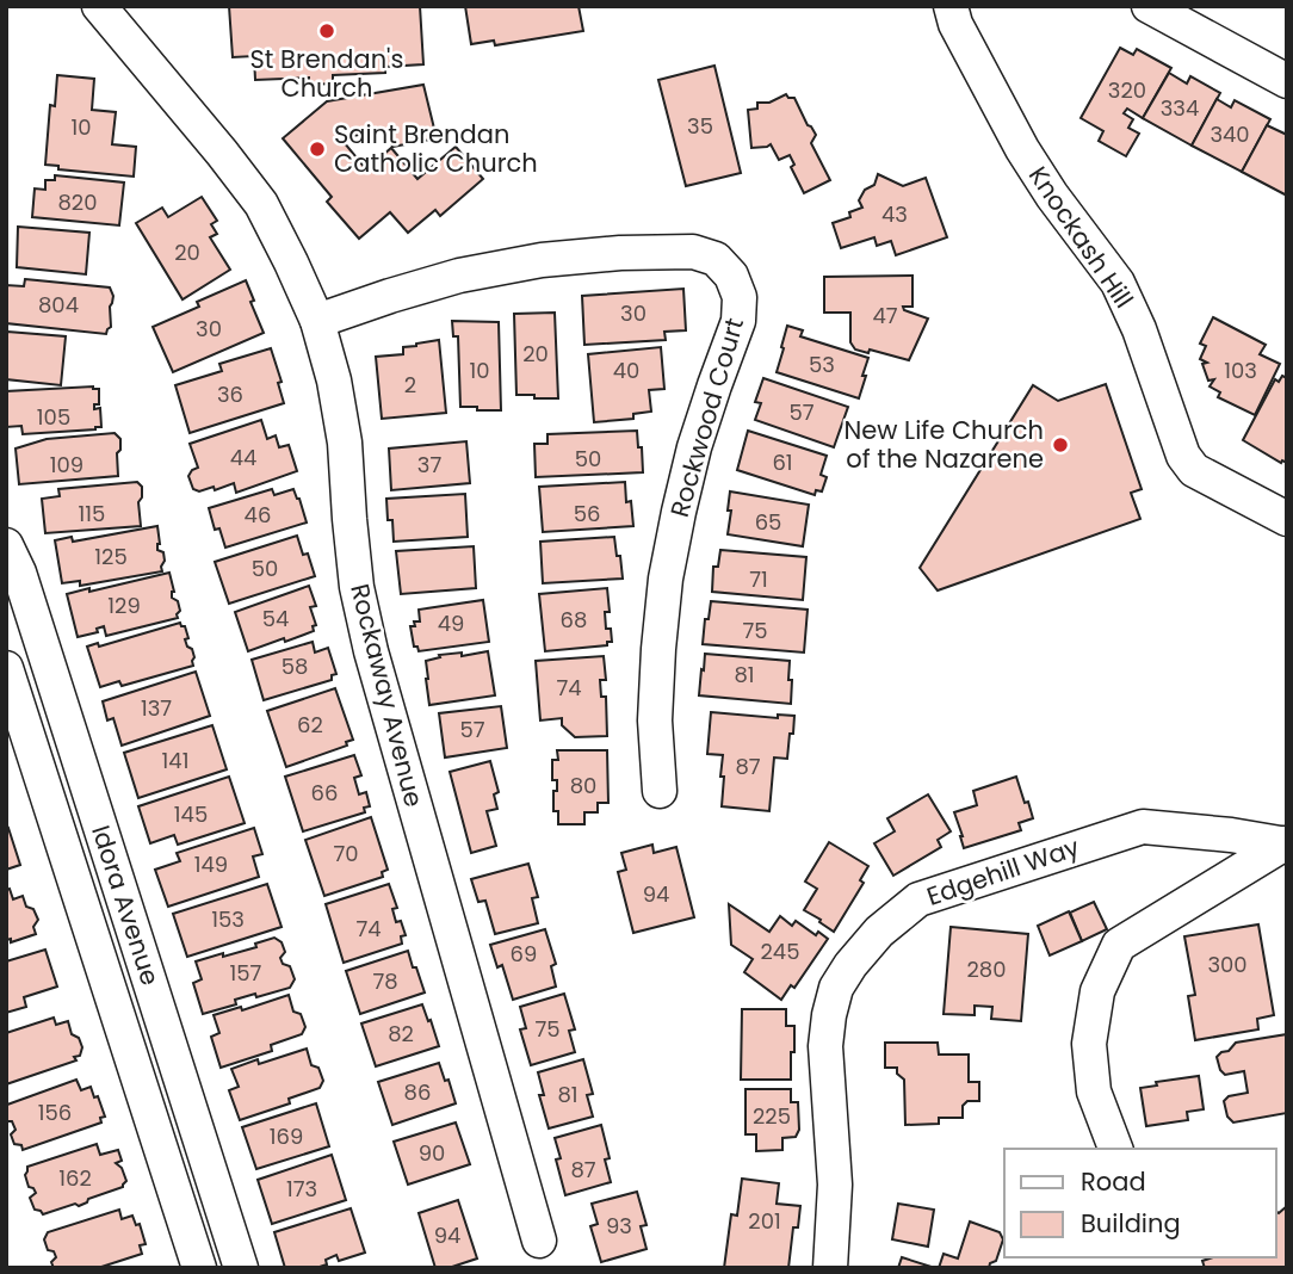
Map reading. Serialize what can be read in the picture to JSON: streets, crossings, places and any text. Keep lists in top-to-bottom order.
{
  "streets": {
    "street": [
      "Knockash Hill",
      "Rockwood Court",
      "Rockaway Avenue",
      "Edgehill Way",
      "Idora Avenue"
    ]
  },
  "crossings": [
    ["Rockwood Court", "Rockaway Avenue"]
  ],
  "places": ["St Brendan's Church", "Saint Brendan Catholic Church", "New Life Church of the Nazarene"],
  "house_numbers": [
    "320",
    "334",
    "35",
    "10",
    "340",
    "820",
    "43",
    "20",
    "804",
    "30",
    "47",
    "30",
    "20",
    "53",
    "10",
    "40",
    "103",
    "2",
    "36",
    "57",
    "105",
    "44",
    "50",
    "61",
    "109",
    "37",
    "115",
    "56",
    "46",
    "65",
    "125",
    "50",
    "71",
    "129",
    "54",
    "68",
    "49",
    "75",
    "58",
    "81",
    "74",
    "137",
    "62",
    "57",
    "141",
    "87",
    "80",
    "66",
    "145",
    "70",
    "149",
    "94",
    "153",
    "74",
    "245",
    "69",
    "300",
    "280",
    "157",
    "78",
    "75",
    "82",
    "86",
    "81",
    "156",
    "225",
    "169",
    "90",
    "87",
    "162",
    "173",
    "201",
    "93",
    "94"
  ],
  "legend": ["Road", "Building"]
}
